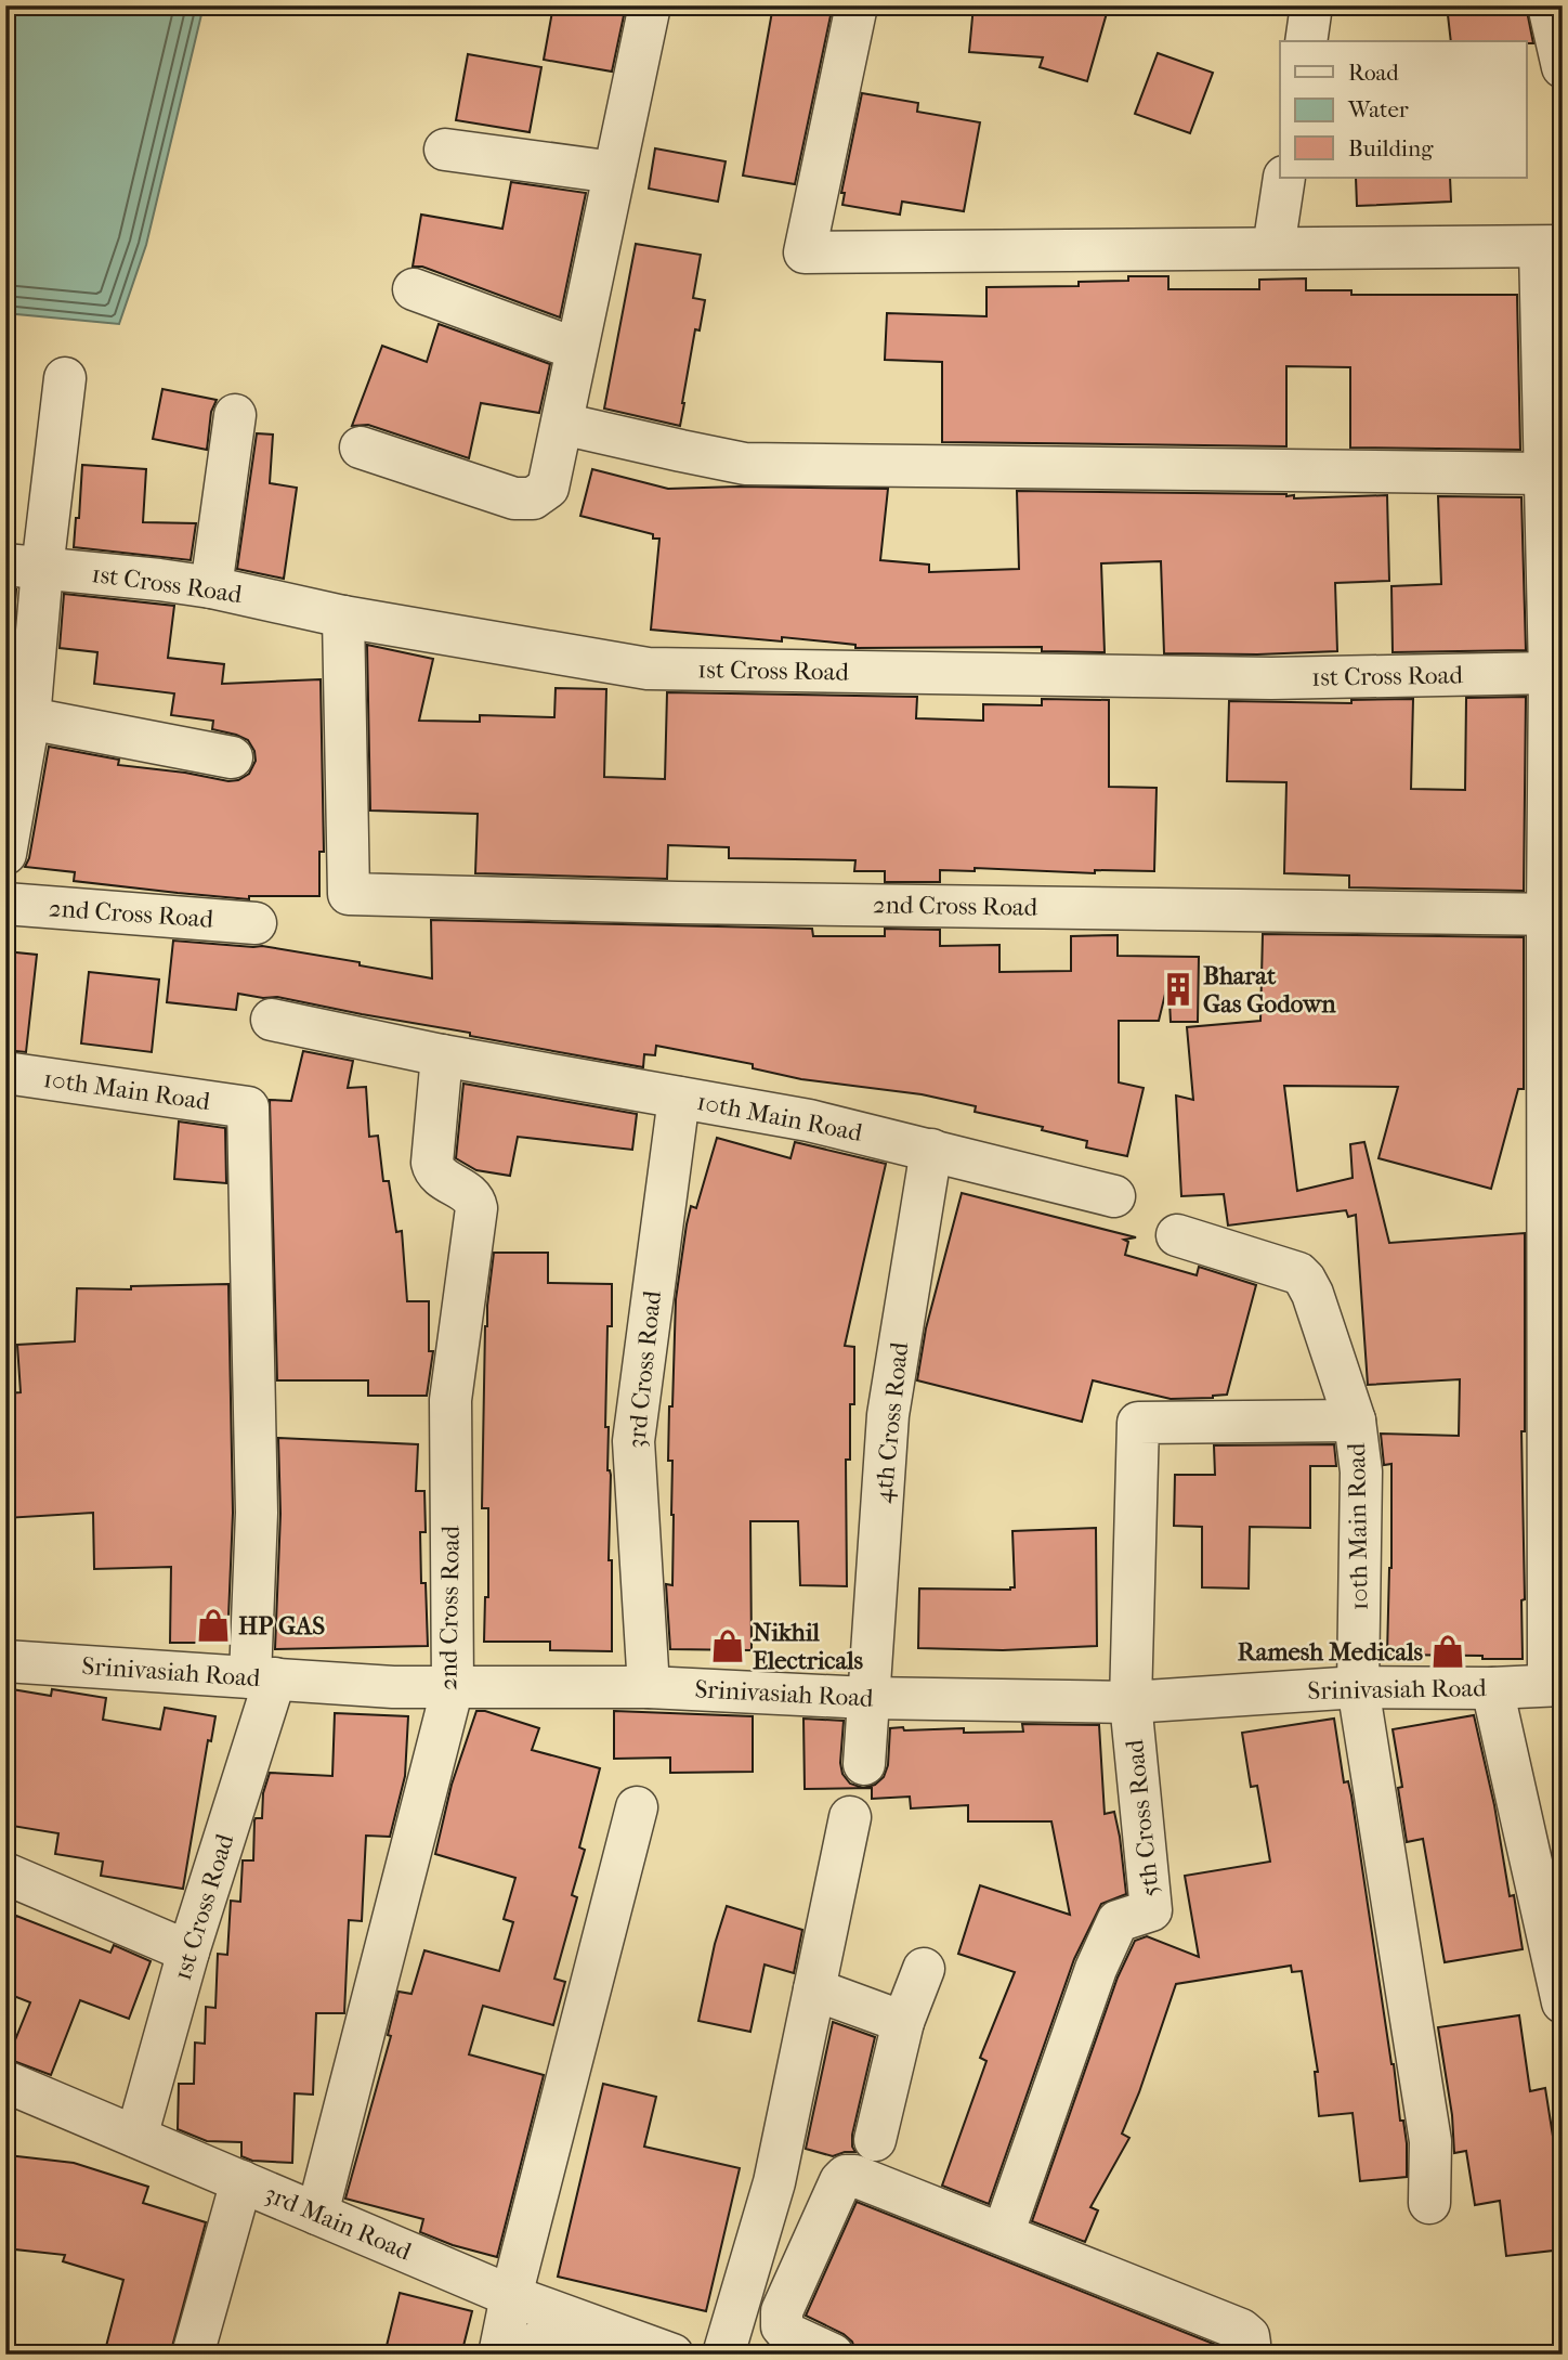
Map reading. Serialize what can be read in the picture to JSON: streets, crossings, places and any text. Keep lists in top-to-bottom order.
{
  "streets": {
    "street": [
      "1st Cross Road",
      "2nd Cross Road",
      "10th Main Road",
      "3rd Cross Road",
      "4th Cross Road",
      "Srinivasiah Road",
      "5th Cross Road",
      "3rd Main Road"
    ]
  },
  "crossings": [
    ["1st Cross Road", "2nd Cross Road"],
    ["1st Cross Road", "10th Main Road"],
    ["1st Cross Road", "Srinivasiah Road"],
    ["1st Cross Road", "3rd Main Road"],
    ["2nd Cross Road", "10th Main Road"],
    ["2nd Cross Road", "Srinivasiah Road"],
    ["2nd Cross Road", "3rd Main Road"],
    ["10th Main Road", "3rd Cross Road"],
    ["10th Main Road", "4th Cross Road"],
    ["10th Main Road", "Srinivasiah Road"],
    ["10th Main Road", "5th Cross Road"],
    ["3rd Cross Road", "Srinivasiah Road"],
    ["4th Cross Road", "Srinivasiah Road"],
    ["Srinivasiah Road", "5th Cross Road"]
  ],
  "places": {
    "building": ["Bharat Gas Godown"],
    "shop": ["HP GAS", "Nikhil Electricals", "Ramesh Medicals"]
  },
  "legend": ["Road", "Water", "Building"]
}
